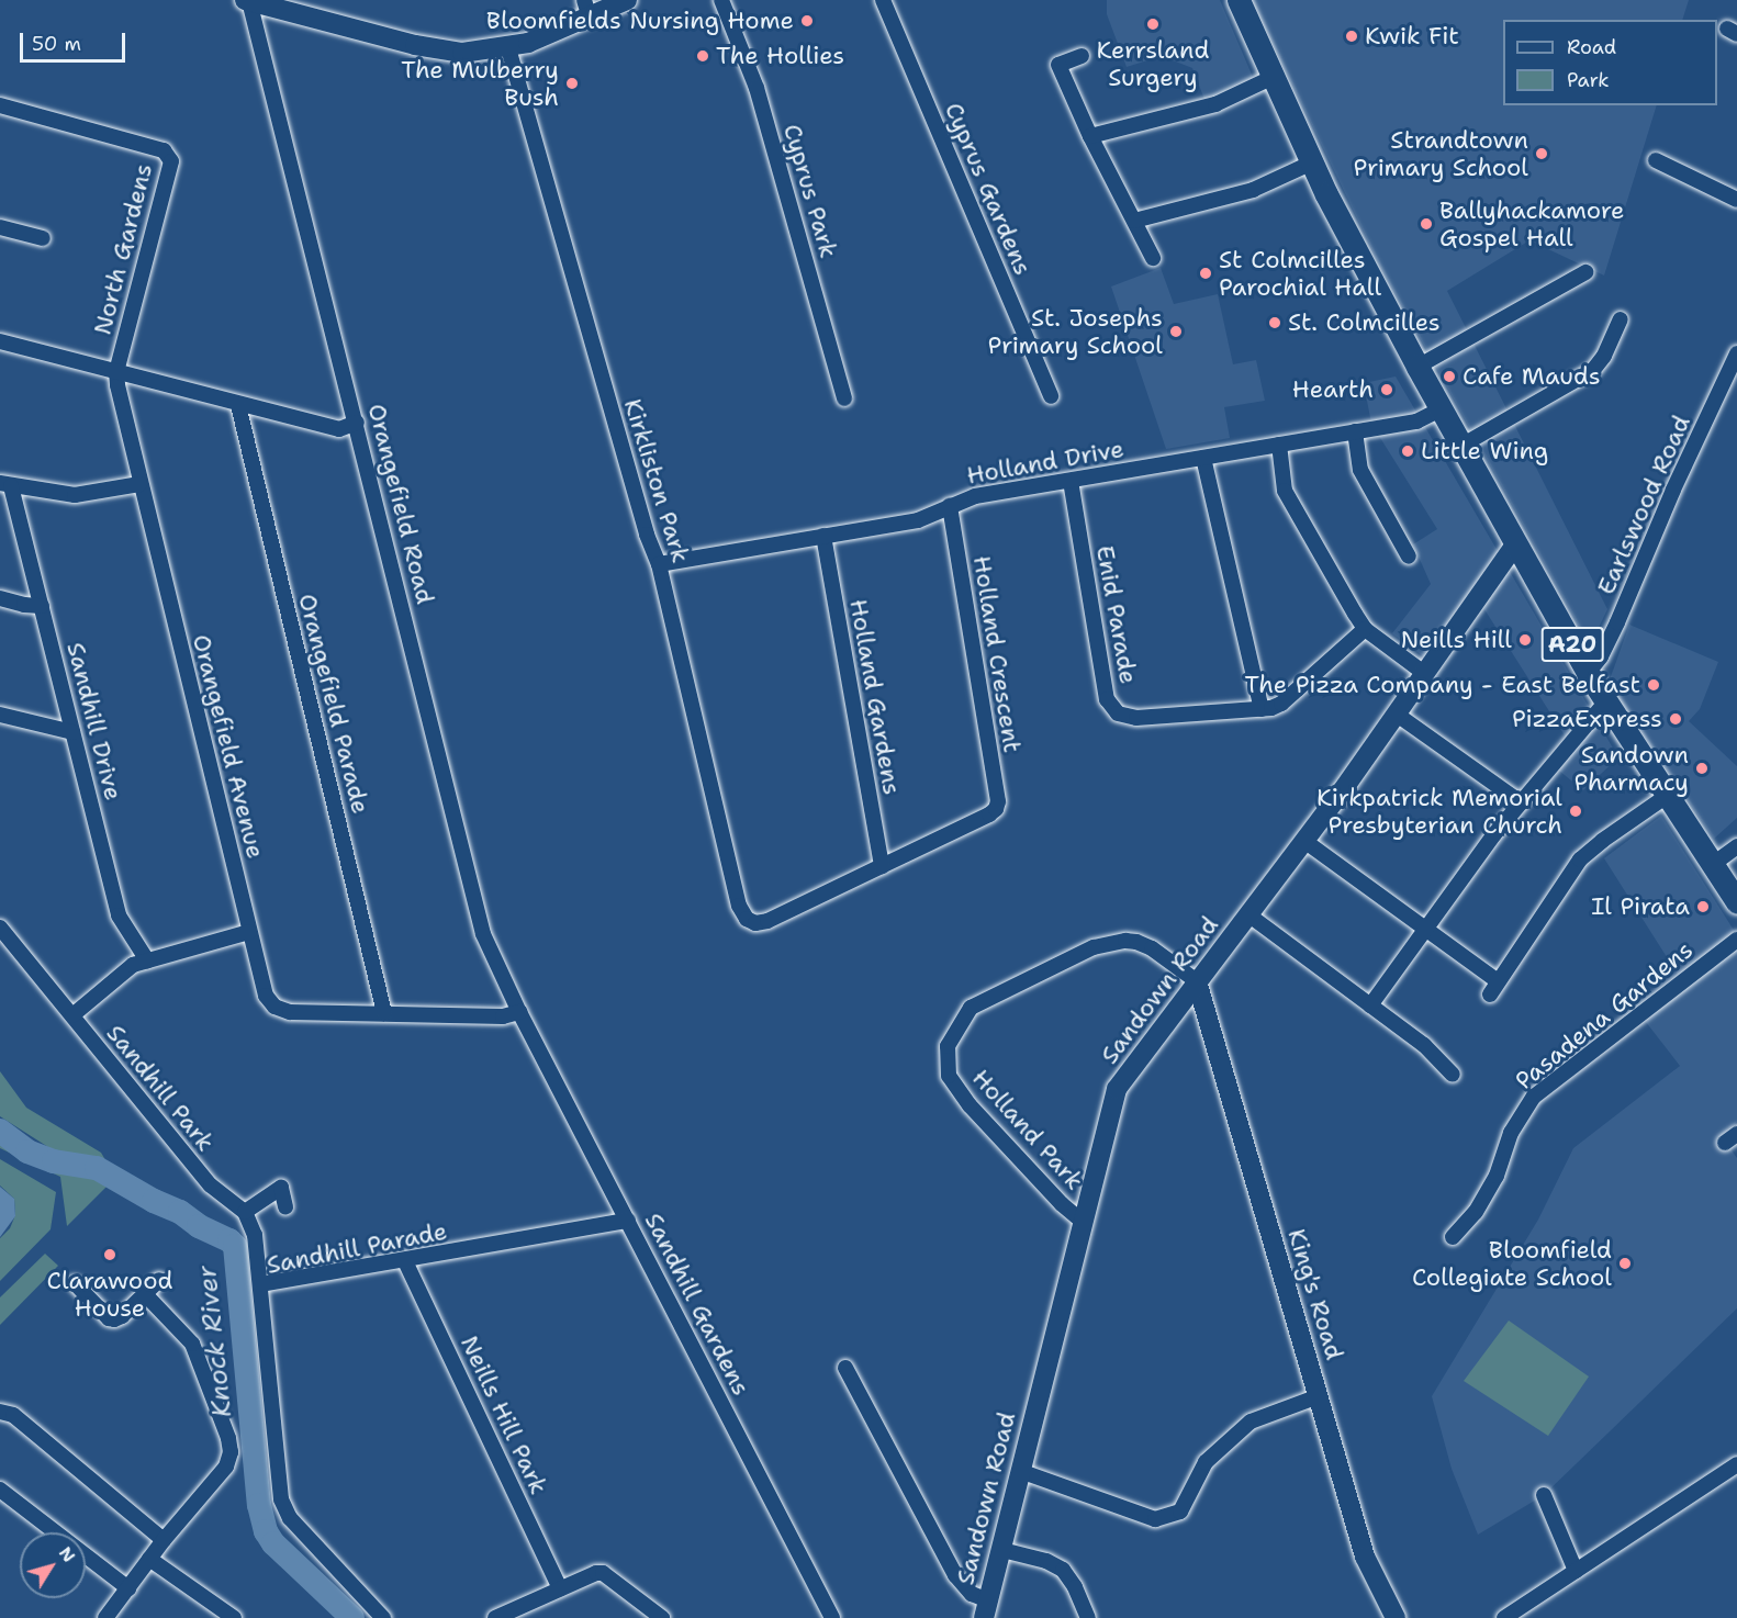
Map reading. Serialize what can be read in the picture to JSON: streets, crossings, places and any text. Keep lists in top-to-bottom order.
{
  "streets": {
    "main road": ["A20"],
    "street": [
      "Cyprus Gardens",
      "Cyprus Park",
      "North Gardens",
      "Holland Drive",
      "Kirkliston Park",
      "Orangefield Road",
      "Earlswood Road",
      "Enid Parade",
      "Holland Crescent",
      "Holland Gardens",
      "Orangefield Parade",
      "Sandhill Drive",
      "Orangefield Avenue",
      "Sandown Road",
      "Pasadena Gardens",
      "Sandhill Park",
      "Holland Park",
      "Sandhill Parade",
      "King's Road",
      "Sandhill Gardens",
      "Neills Hill Park"
    ]
  },
  "crossings": [
    ["North Gardens", "Orangefield Avenue"],
    ["Holland Drive", "Kirkliston Park"],
    ["Holland Drive", "Enid Parade"],
    ["Holland Drive", "A20"],
    ["Holland Drive", "Holland Crescent"],
    ["Holland Drive", "Holland Gardens"],
    ["Kirkliston Park", "Holland Crescent"],
    ["Kirkliston Park", "Holland Gardens"],
    ["Orangefield Road", "Orangefield Avenue"],
    ["Orangefield Road", "Sandhill Gardens"],
    ["Earlswood Road", "A20"],
    ["A20", "Sandown Road"],
    ["Holland Crescent", "Holland Gardens"],
    ["Orangefield Parade", "Orangefield Avenue"],
    ["Orangefield Avenue", "Sandhill Gardens"],
    ["Sandown Road", "Holland Park"],
    ["Sandown Road", "King's Road"],
    ["Holland Park", "King's Road"],
    ["Sandhill Parade", "Sandhill Gardens"],
    ["Sandhill Parade", "Neills Hill Park"]
  ],
  "water": ["Knock River"],
  "places": [
    "Bloomfields Nursing Home",
    "Kerrsland Surgery",
    "Kwik Fit",
    "The Hollies",
    "The Mulberry Bush",
    "Strandtown Primary School",
    "Ballyhackamore Gospel Hall",
    "St Colmcilles Parochial Hall",
    "St. Colmcilles",
    "St. Josephs Primary School",
    "Cafe Mauds",
    "Hearth",
    "Little Wing",
    "Neills Hill",
    "The Pizza Company - East Belfast",
    "PizzaExpress",
    "Sandown Pharmacy",
    "Kirkpatrick Memorial Presbyterian Church",
    "Il Pirata",
    "Clarawood House",
    "Bloomfield Collegiate School"
  ],
  "legend": ["Road", "Park"],
  "scale_bar": "50 m",
  "north": "top right"
}
